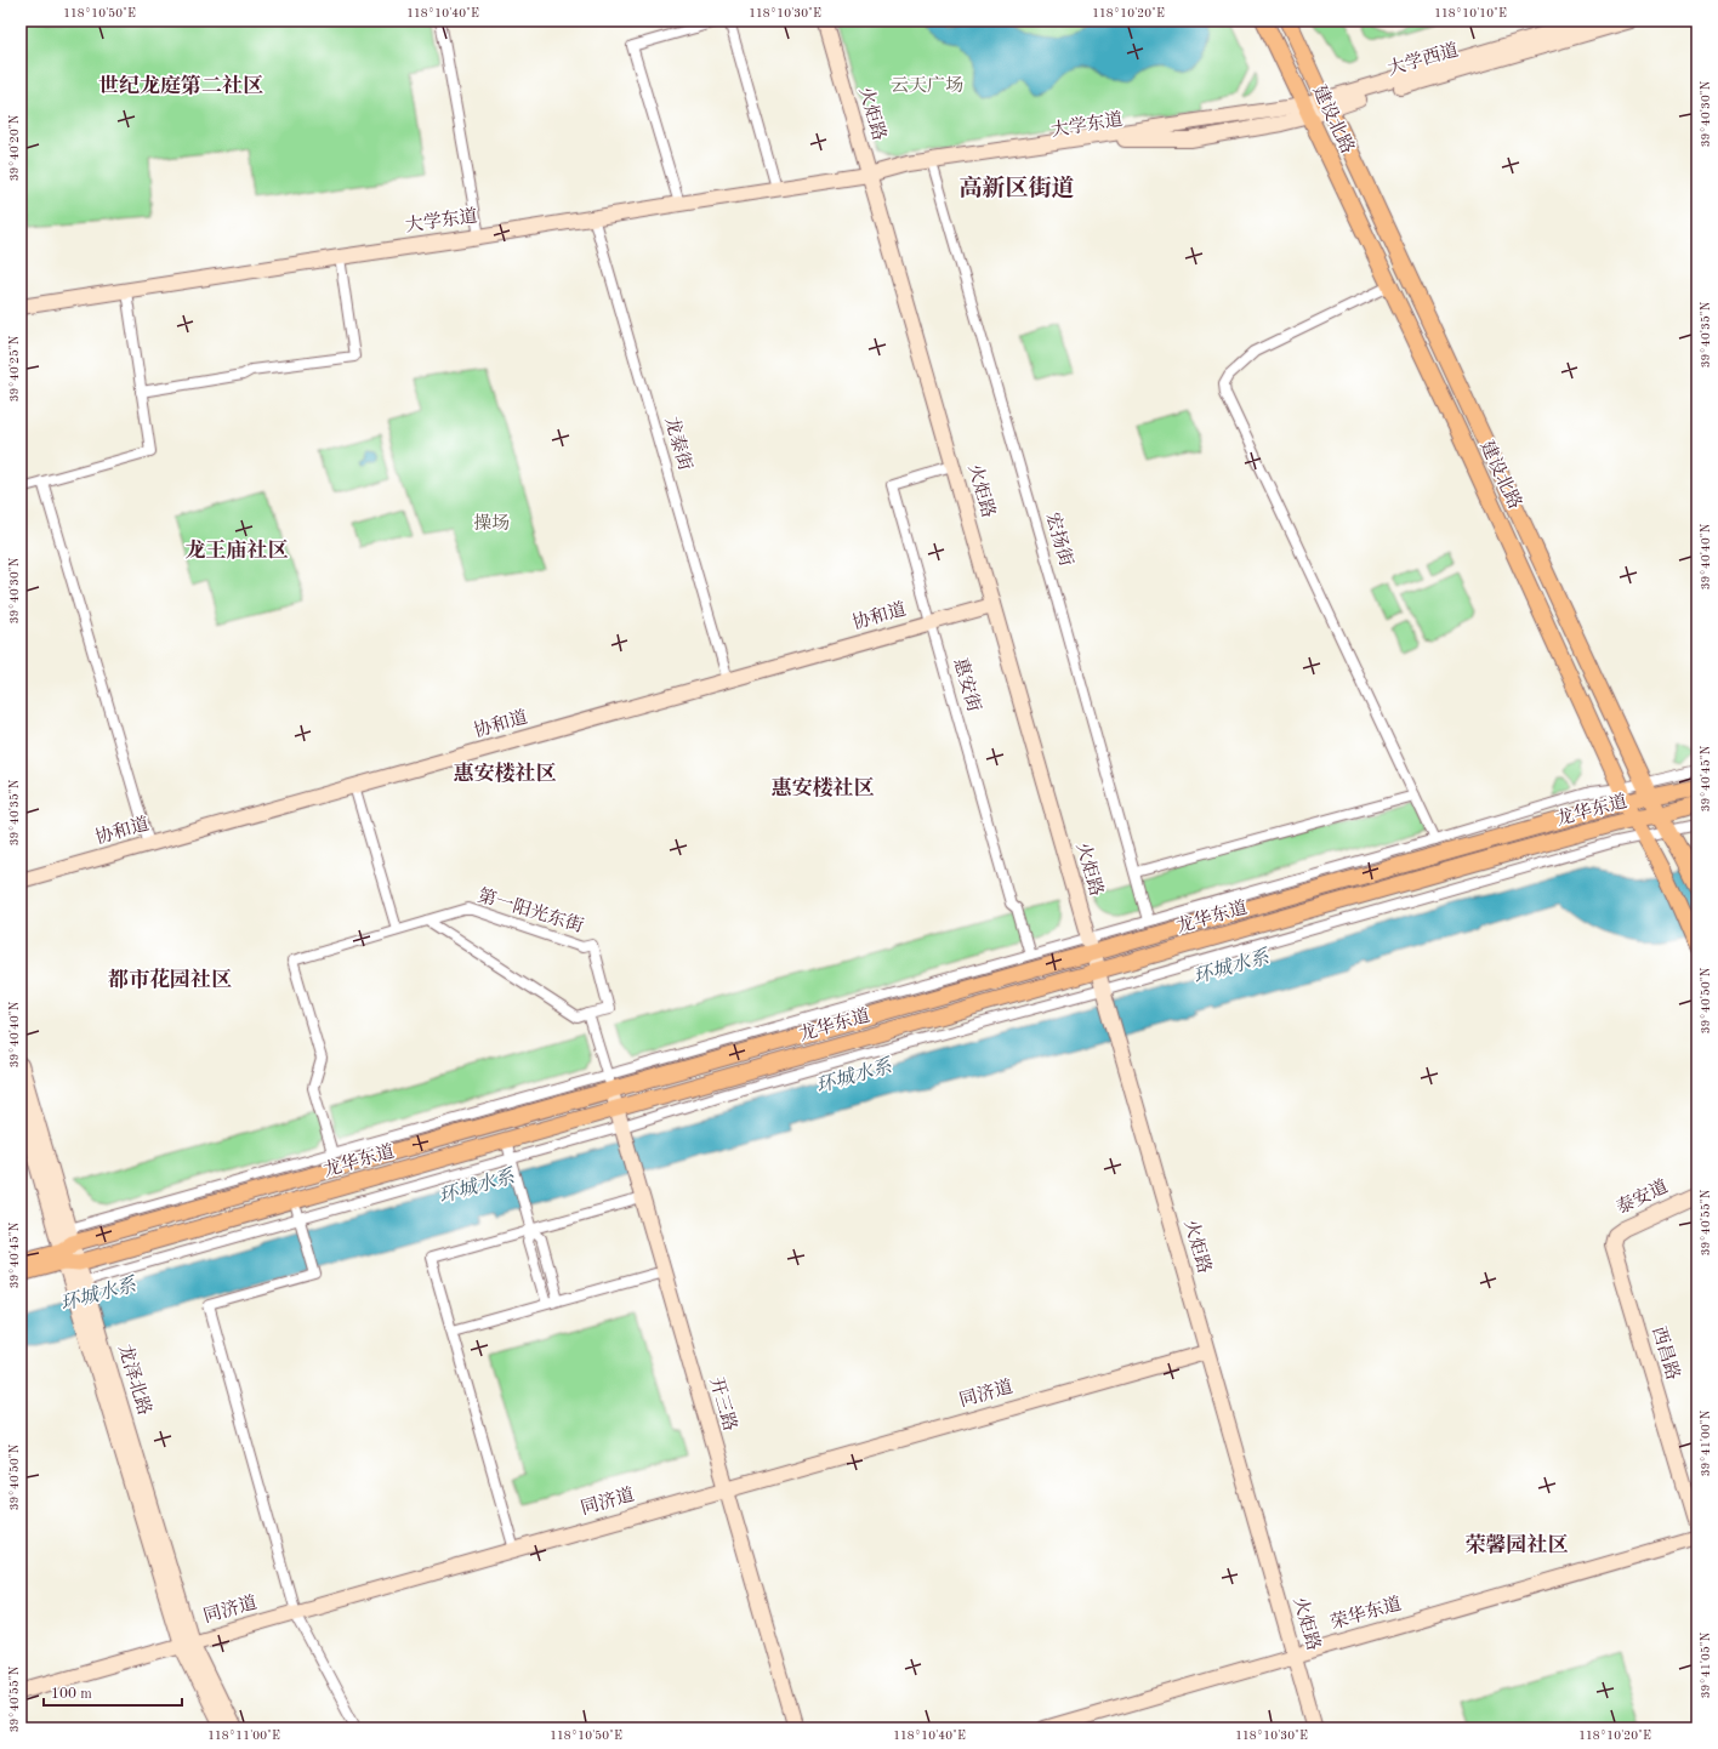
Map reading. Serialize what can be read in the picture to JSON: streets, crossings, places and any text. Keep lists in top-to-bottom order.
{
  "streets": {
    "main road": ["建设北路", "龙华东道"],
    "street": [
      "大学西道",
      "火炬路",
      "大学东道",
      "龙泰街",
      "宏扬街",
      "协和道",
      "惠安街",
      "第一阳光东街",
      "泰安道",
      "西昌路",
      "龙泽北路",
      "同济道",
      "开三路",
      "荣华东道"
    ]
  },
  "crossings": [
    ["大学西道", "建设北路"],
    ["大学西道", "大学东道"],
    ["火炬路", "大学东道"],
    ["火炬路", "协和道"],
    ["火炬路", "惠安街"],
    ["火炬路", "龙华东道"],
    ["火炬路", "同济道"],
    ["火炬路", "荣华东道"],
    ["建设北路", "大学东道"],
    ["建设北路", "龙华东道"],
    ["大学东道", "龙泰街"],
    ["大学东道", "宏扬街"],
    ["龙泰街", "协和道"],
    ["协和道", "惠安街"],
    ["龙华东道", "龙泽北路"],
    ["龙华东道", "开三路"],
    ["泰安道", "西昌路"],
    ["龙泽北路", "同济道"],
    ["同济道", "开三路"]
  ],
  "districts": [
    "世纪龙庭第二社区",
    "高新区街道",
    "龙王庙社区",
    "惠安楼社区",
    "惠安楼社区",
    "都市花园社区",
    "荣馨园社区"
  ],
  "water": ["环城水系"],
  "parks": ["云天广场", "操场"],
  "scale_bar": "100 m",
  "coordinates": [
    "118°10'50\"E",
    "118°10'40\"E",
    "118°10'30\"E",
    "118°10'20\"E",
    "118°10'10\"E",
    "39°40'30\"N",
    "39°40'20\"N",
    "39°40'35\"N",
    "39°40'25\"N",
    "39°40'40\"N",
    "39°40'45\"N",
    "39°40'50\"N",
    "39°40'55\"N",
    "39°41'00\"N",
    "39°41'05\"N",
    "118°11'00\"E"
  ]
}
